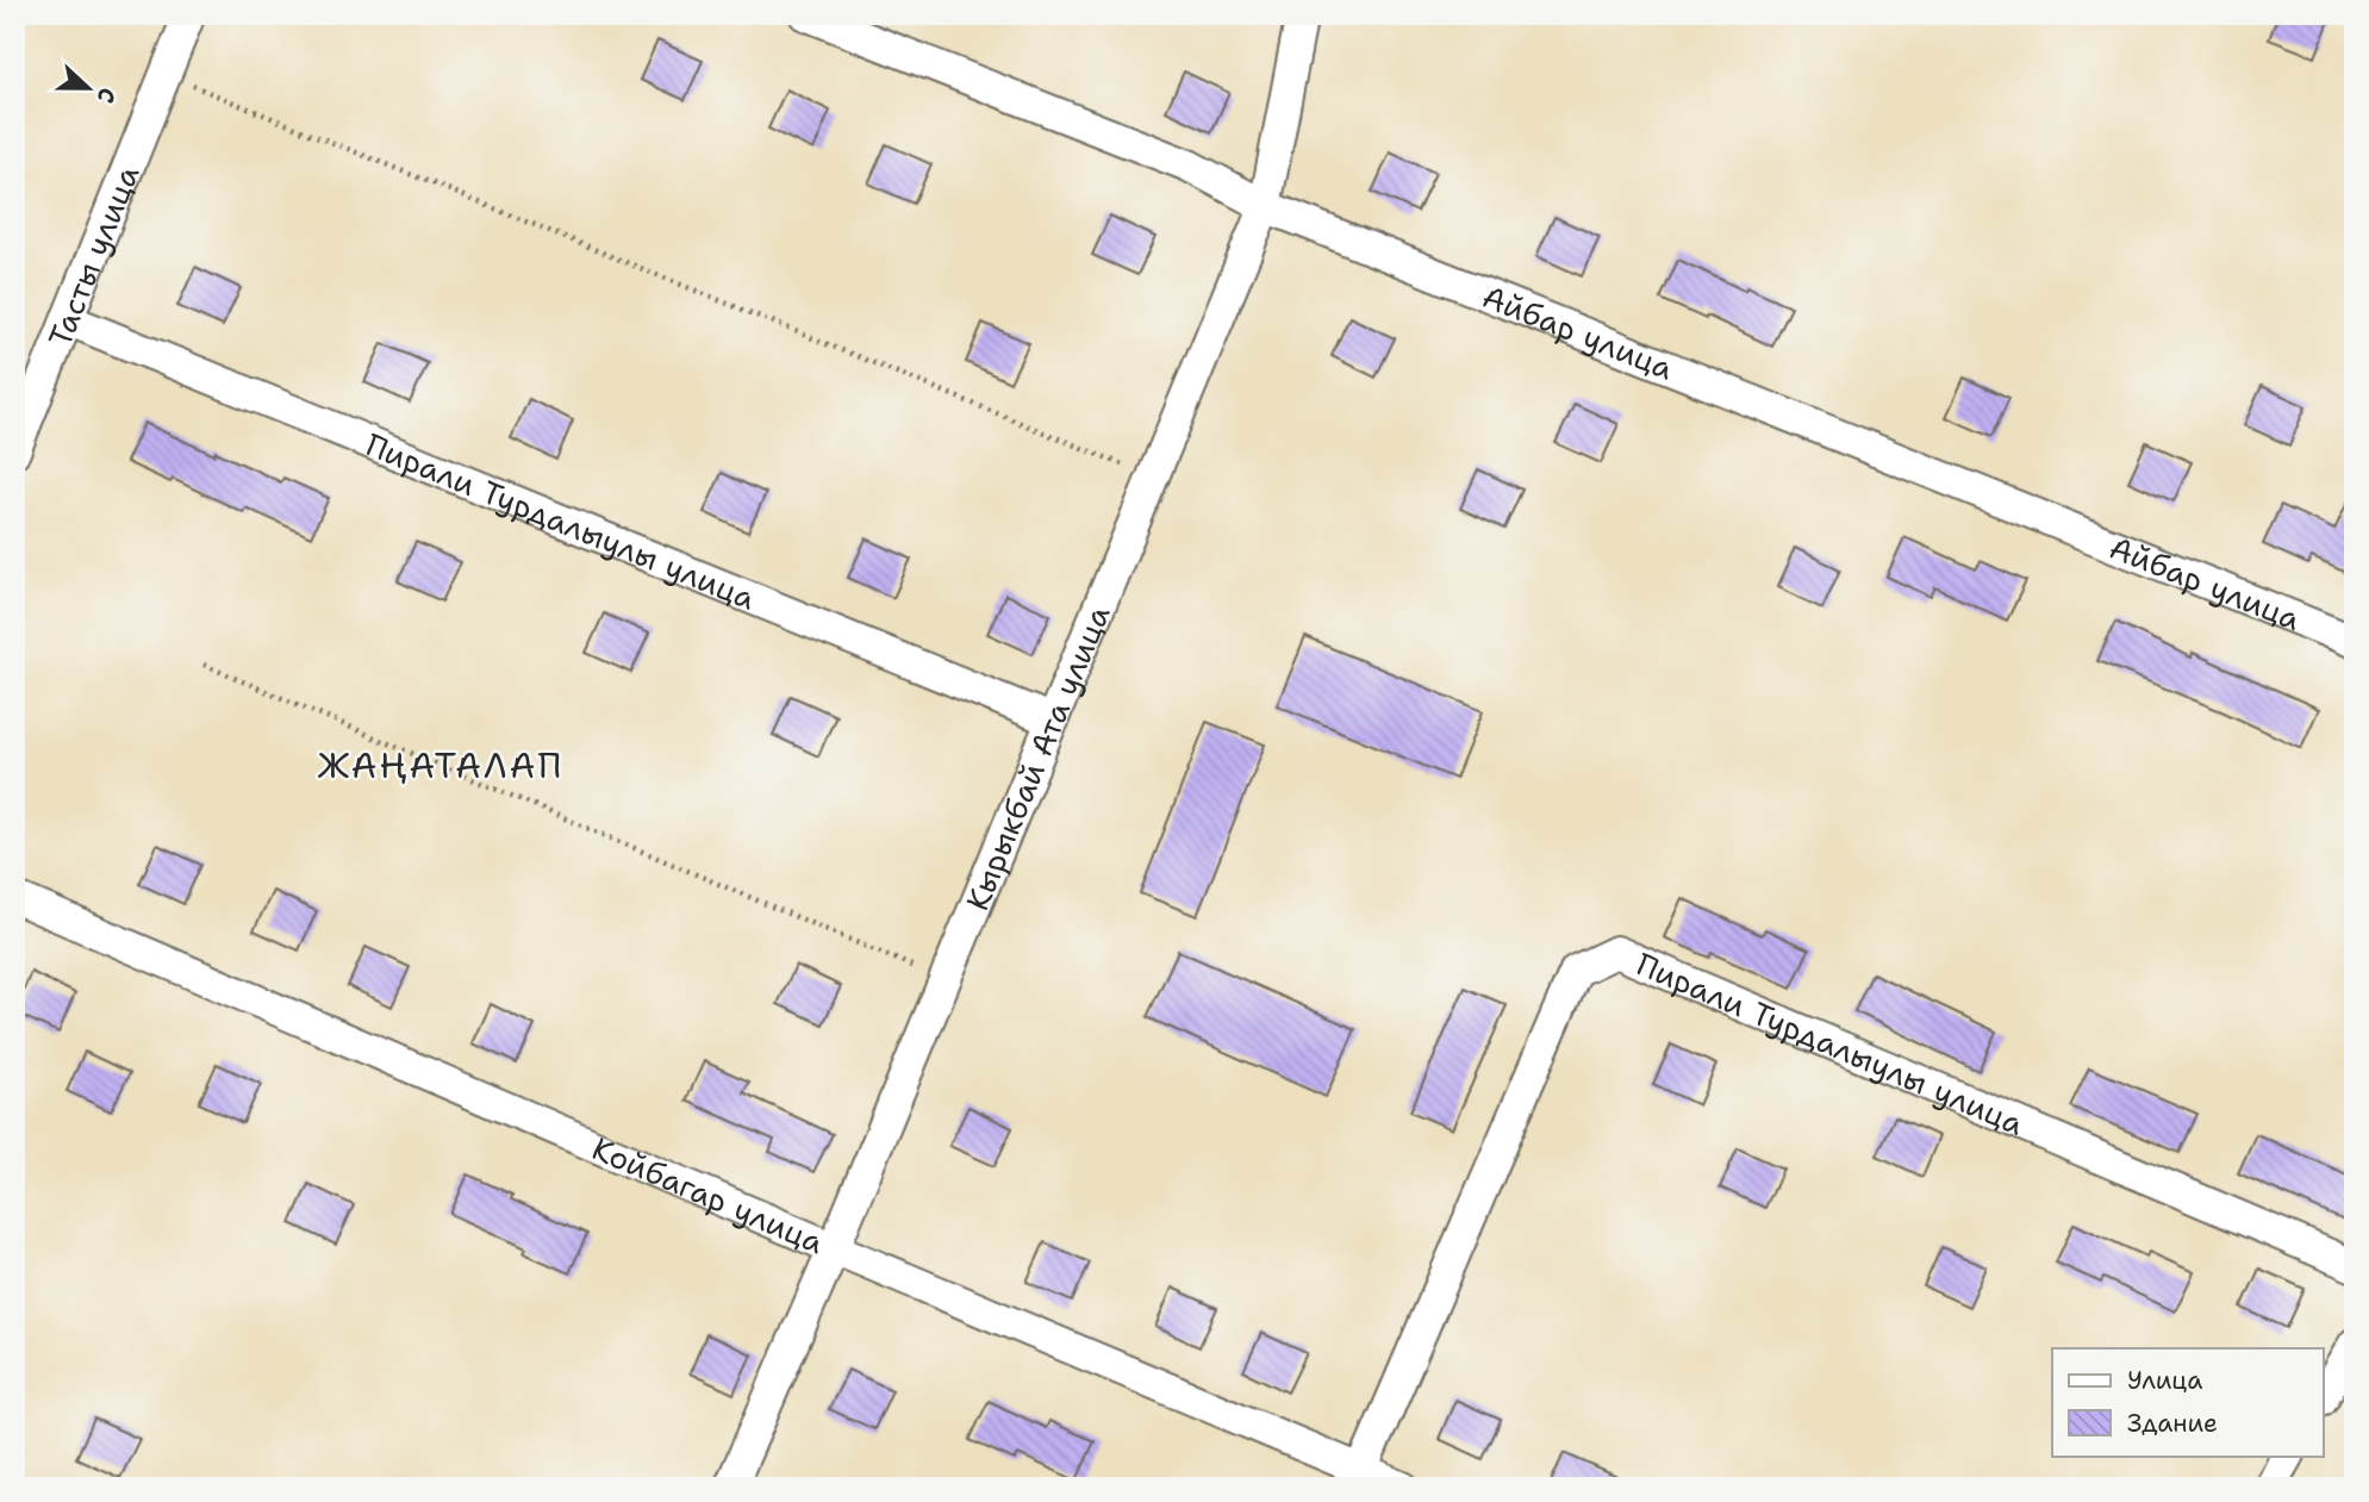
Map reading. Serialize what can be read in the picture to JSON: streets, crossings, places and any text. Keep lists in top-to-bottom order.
{
  "streets": {
    "street": [
      "Тасты улица",
      "Айбар улица",
      "Пирали Турдалыулы улица",
      "Кырыкбай Ата улица",
      "Койбагар улица"
    ]
  },
  "crossings": [
    ["Тасты улица", "Пирали Турдалыулы улица"],
    ["Айбар улица", "Кырыкбай Ата улица"],
    ["Пирали Турдалыулы улица", "Кырыкбай Ата улица"],
    ["Пирали Турдалыулы улица", "Койбагар улица"],
    ["Кырыкбай Ата улица", "Койбагар улица"]
  ],
  "districts": ["ЖАҢАТАЛАП"],
  "legend": ["Улица", "Здание"],
  "north": "right"
}
